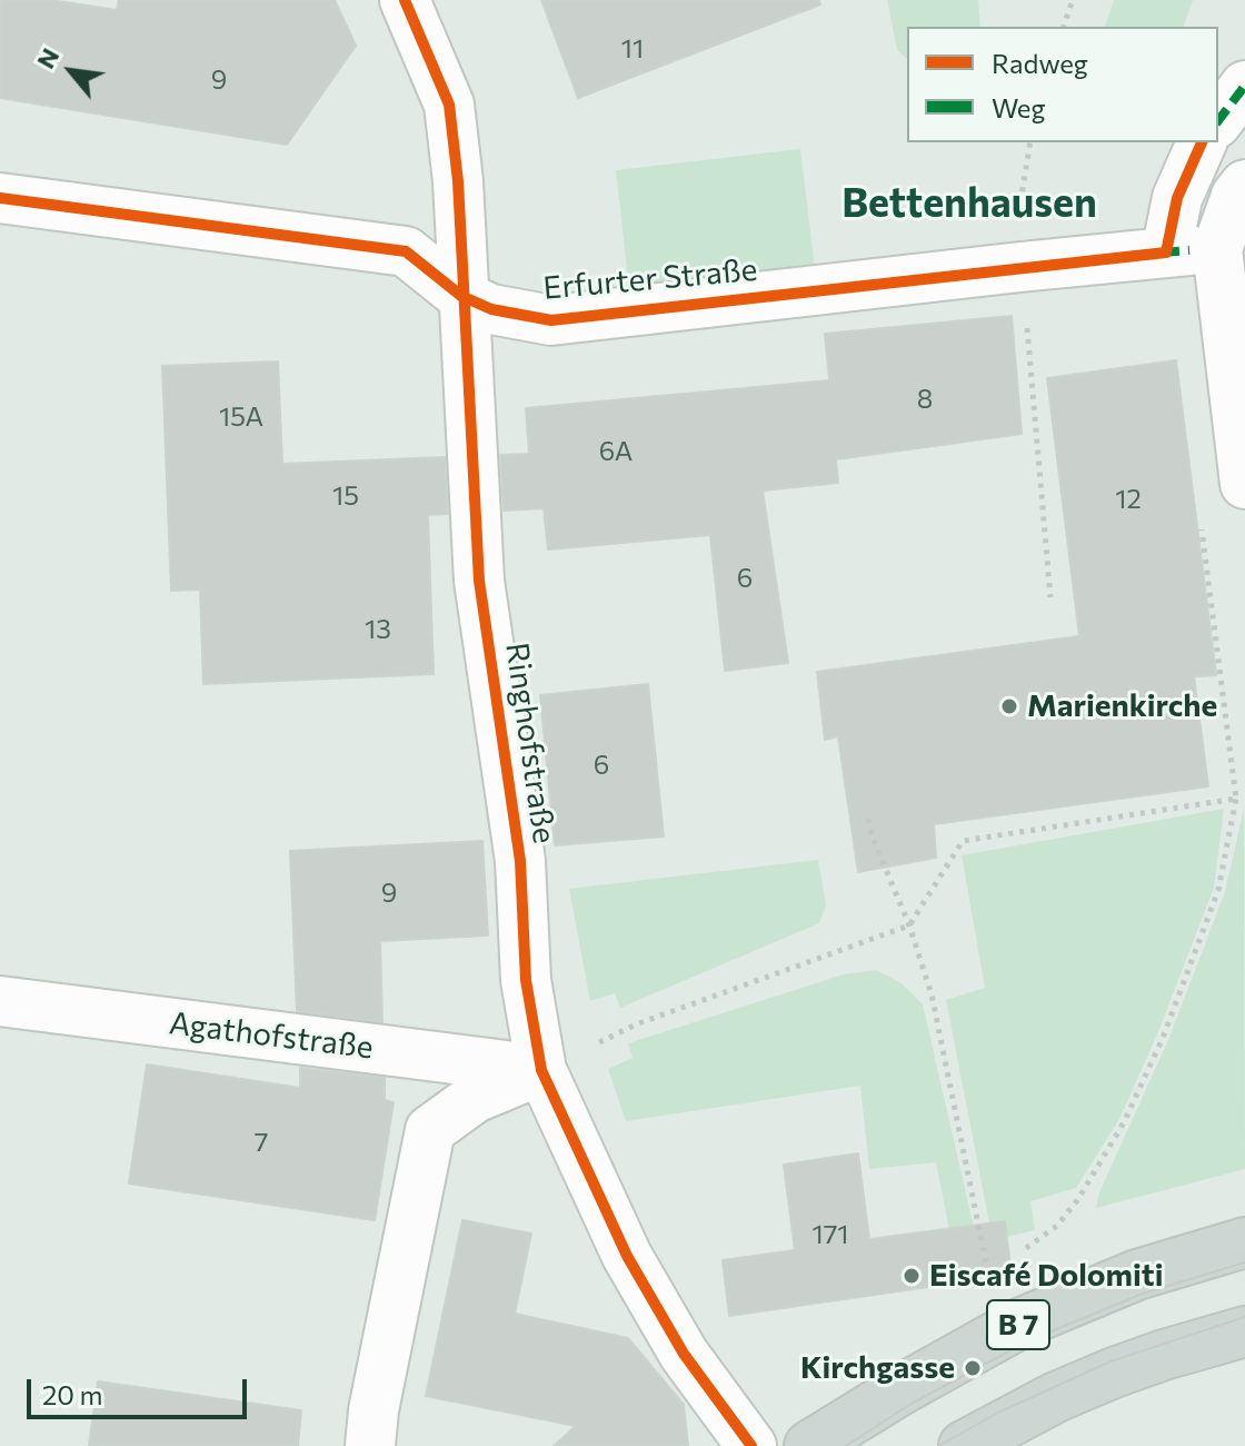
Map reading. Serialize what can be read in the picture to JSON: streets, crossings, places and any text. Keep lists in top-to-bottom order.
{
  "streets": {
    "main road": ["B 7"],
    "street": ["Erfurter Straße", "Ringhofstraße", "Agathofstraße"]
  },
  "crossings": [
    ["Erfurter Straße", "Ringhofstraße"],
    ["Ringhofstraße", "Agathofstraße"]
  ],
  "districts": ["Bettenhausen"],
  "places": ["Marienkirche", "Eiscafé Dolomiti", "Kirchgasse"],
  "house_numbers": [
    "11",
    "9",
    "8",
    "15A",
    "6A",
    "15",
    "12",
    "6",
    "13",
    "6",
    "9",
    "7",
    "171"
  ],
  "legend": ["Radweg", "Weg"],
  "scale_bar": "20 m",
  "north": "top left"
}
